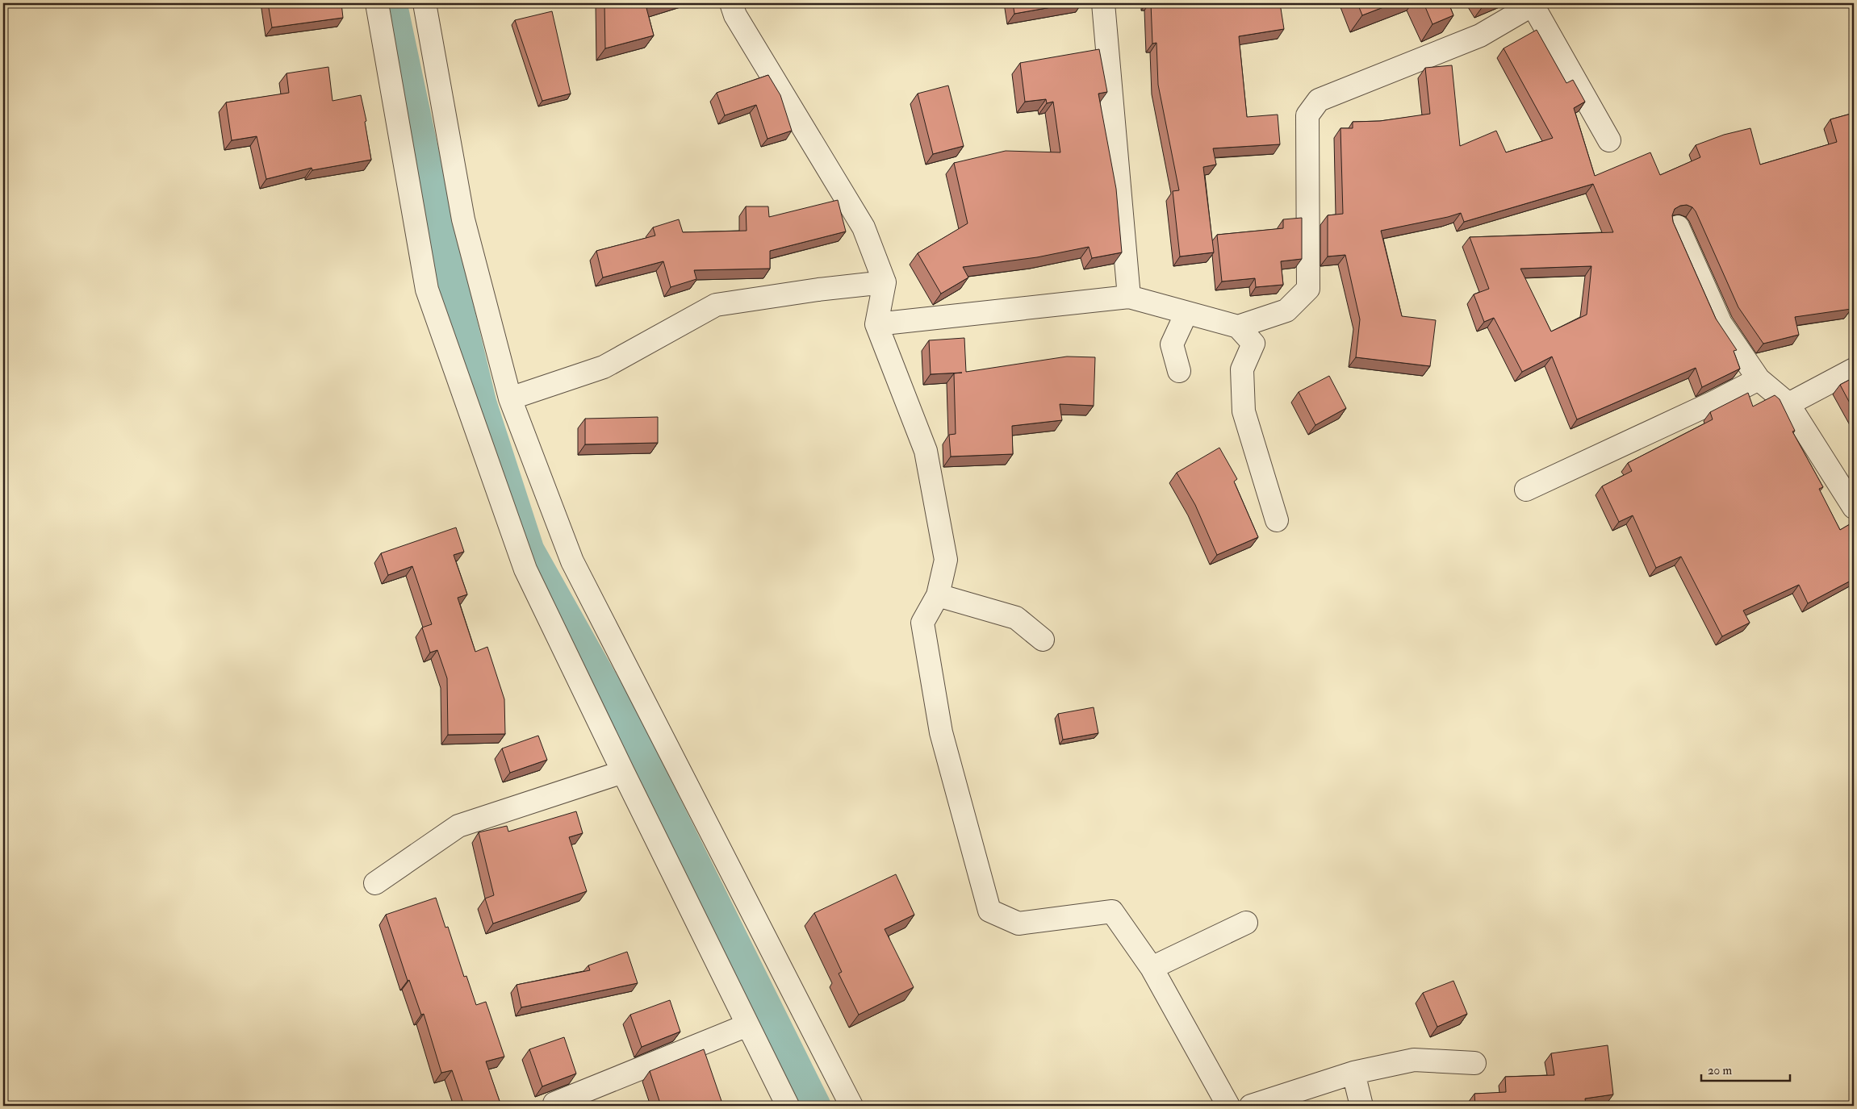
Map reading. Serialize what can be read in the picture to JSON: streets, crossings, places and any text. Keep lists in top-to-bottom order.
{
  "scale_bar": "20 m"
}
